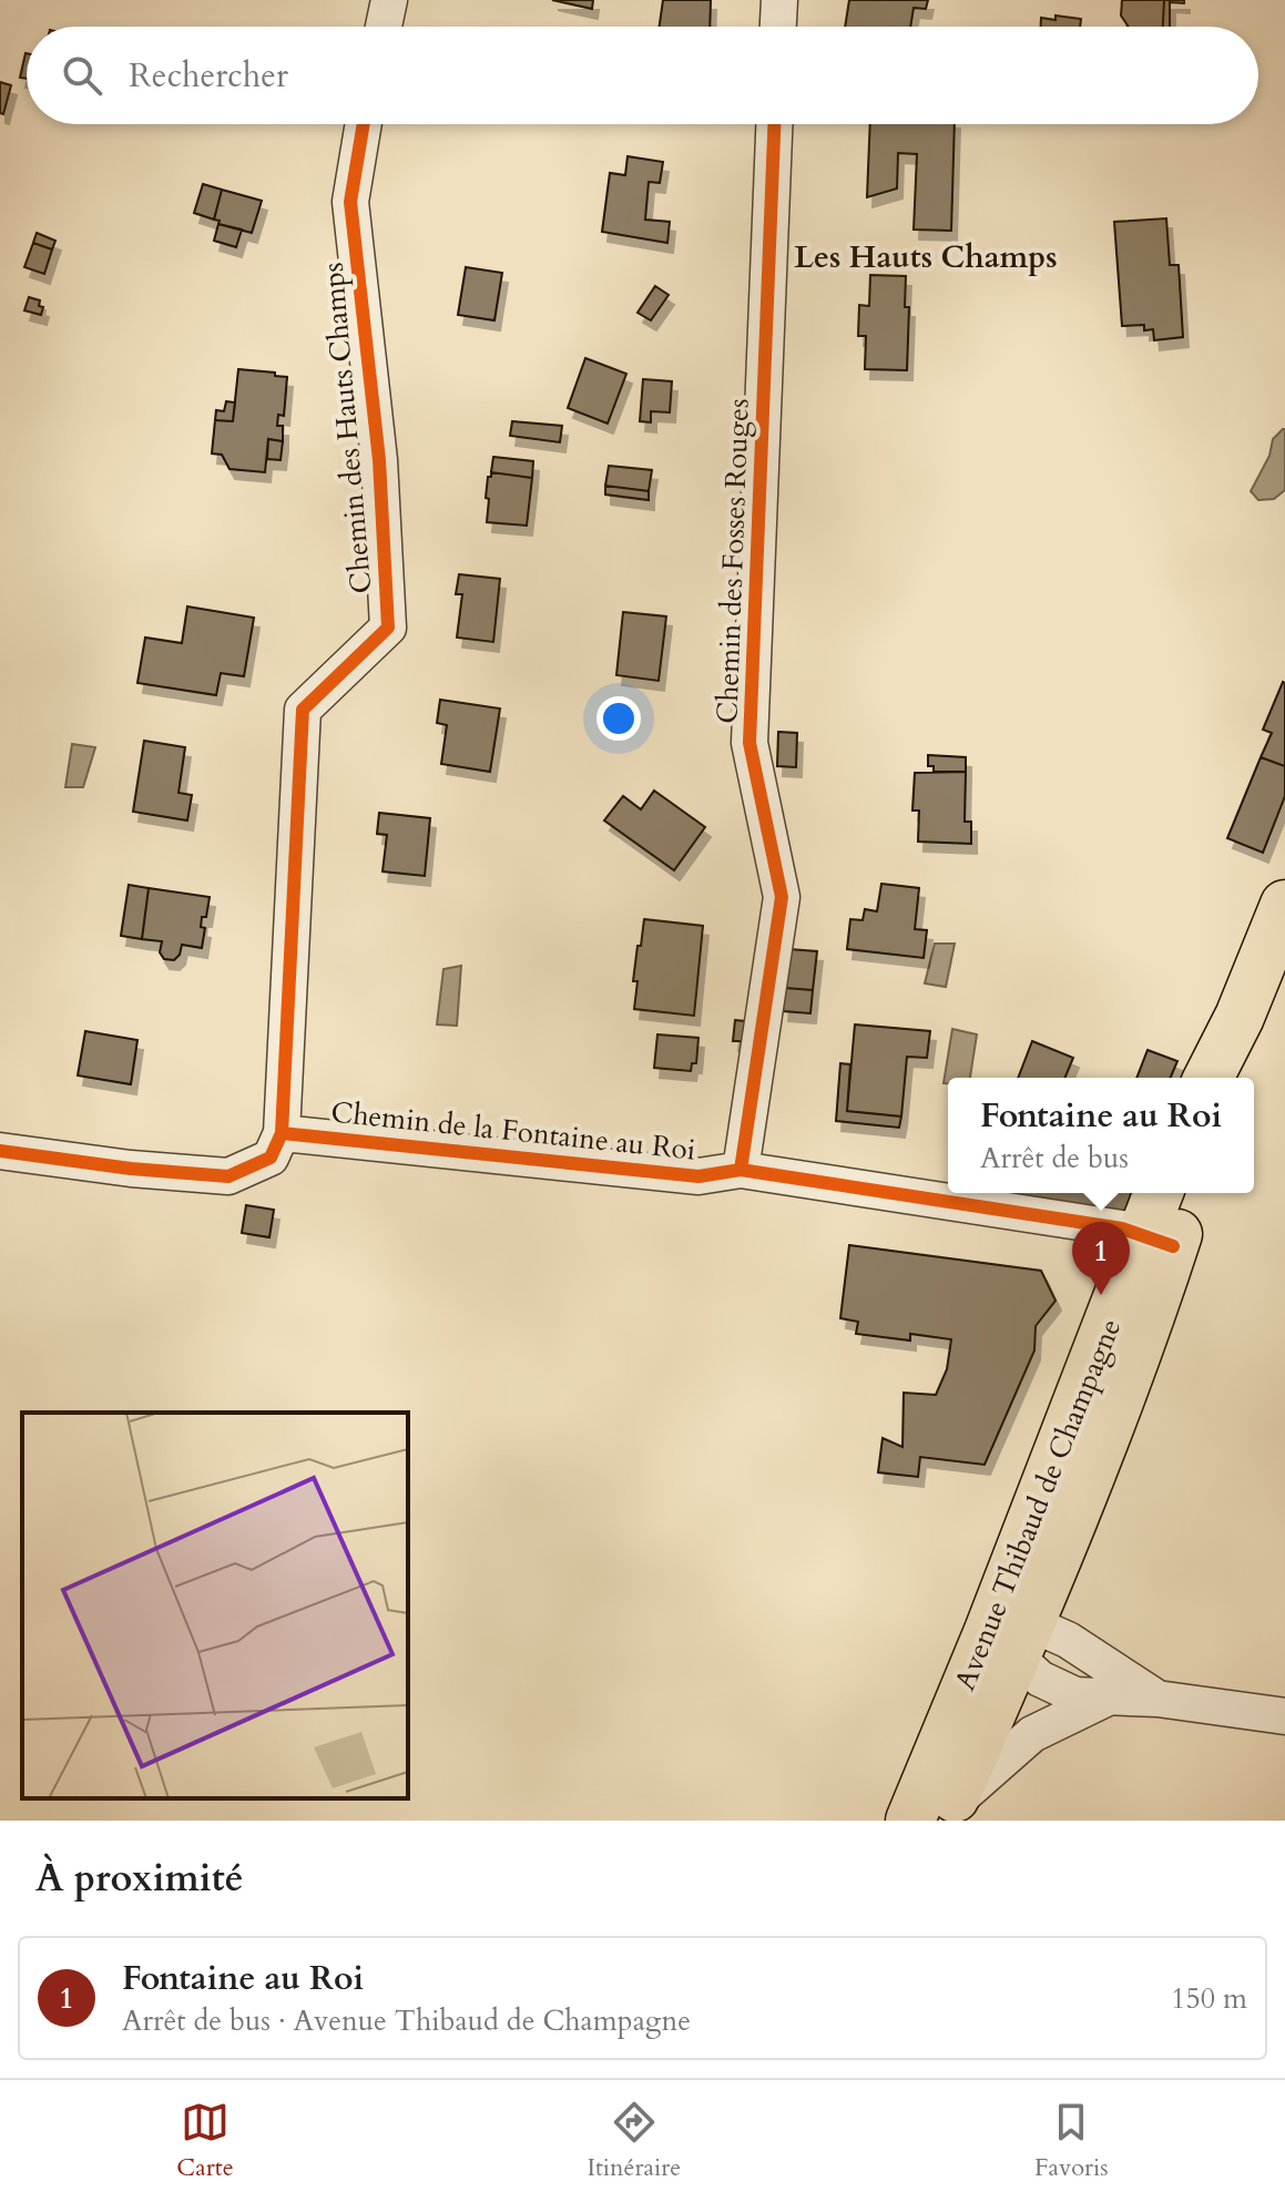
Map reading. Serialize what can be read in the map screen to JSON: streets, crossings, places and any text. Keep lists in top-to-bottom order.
{
  "streets": {
    "main road": ["Avenue Thibaud de Champagne"],
    "street": ["Chemin des Hauts Champs", "Chemin des Fosses Rouges", "Chemin de la Fontaine au Roi"]
  },
  "crossings": [
    ["Chemin des Hauts Champs", "Chemin de la Fontaine au Roi"],
    ["Chemin des Fosses Rouges", "Chemin de la Fontaine au Roi"],
    ["Chemin de la Fontaine au Roi", "Avenue Thibaud de Champagne"]
  ],
  "districts": ["Les Hauts Champs"],
  "page": {
    "search": "Rechercher",
    "popup": ["Fontaine au Roi", "Arrêt de bus"],
    "pins": "1",
    "heading": "À proximité",
    "list": [
      {
        "mark": "1",
        "name": "Fontaine au Roi",
        "note": "Arrêt de bus · Avenue Thibaud de Champagne",
        "value": "150 m"
      }
    ],
    "nav": ["Carte", "Itinéraire", "Favoris"]
  }
}
